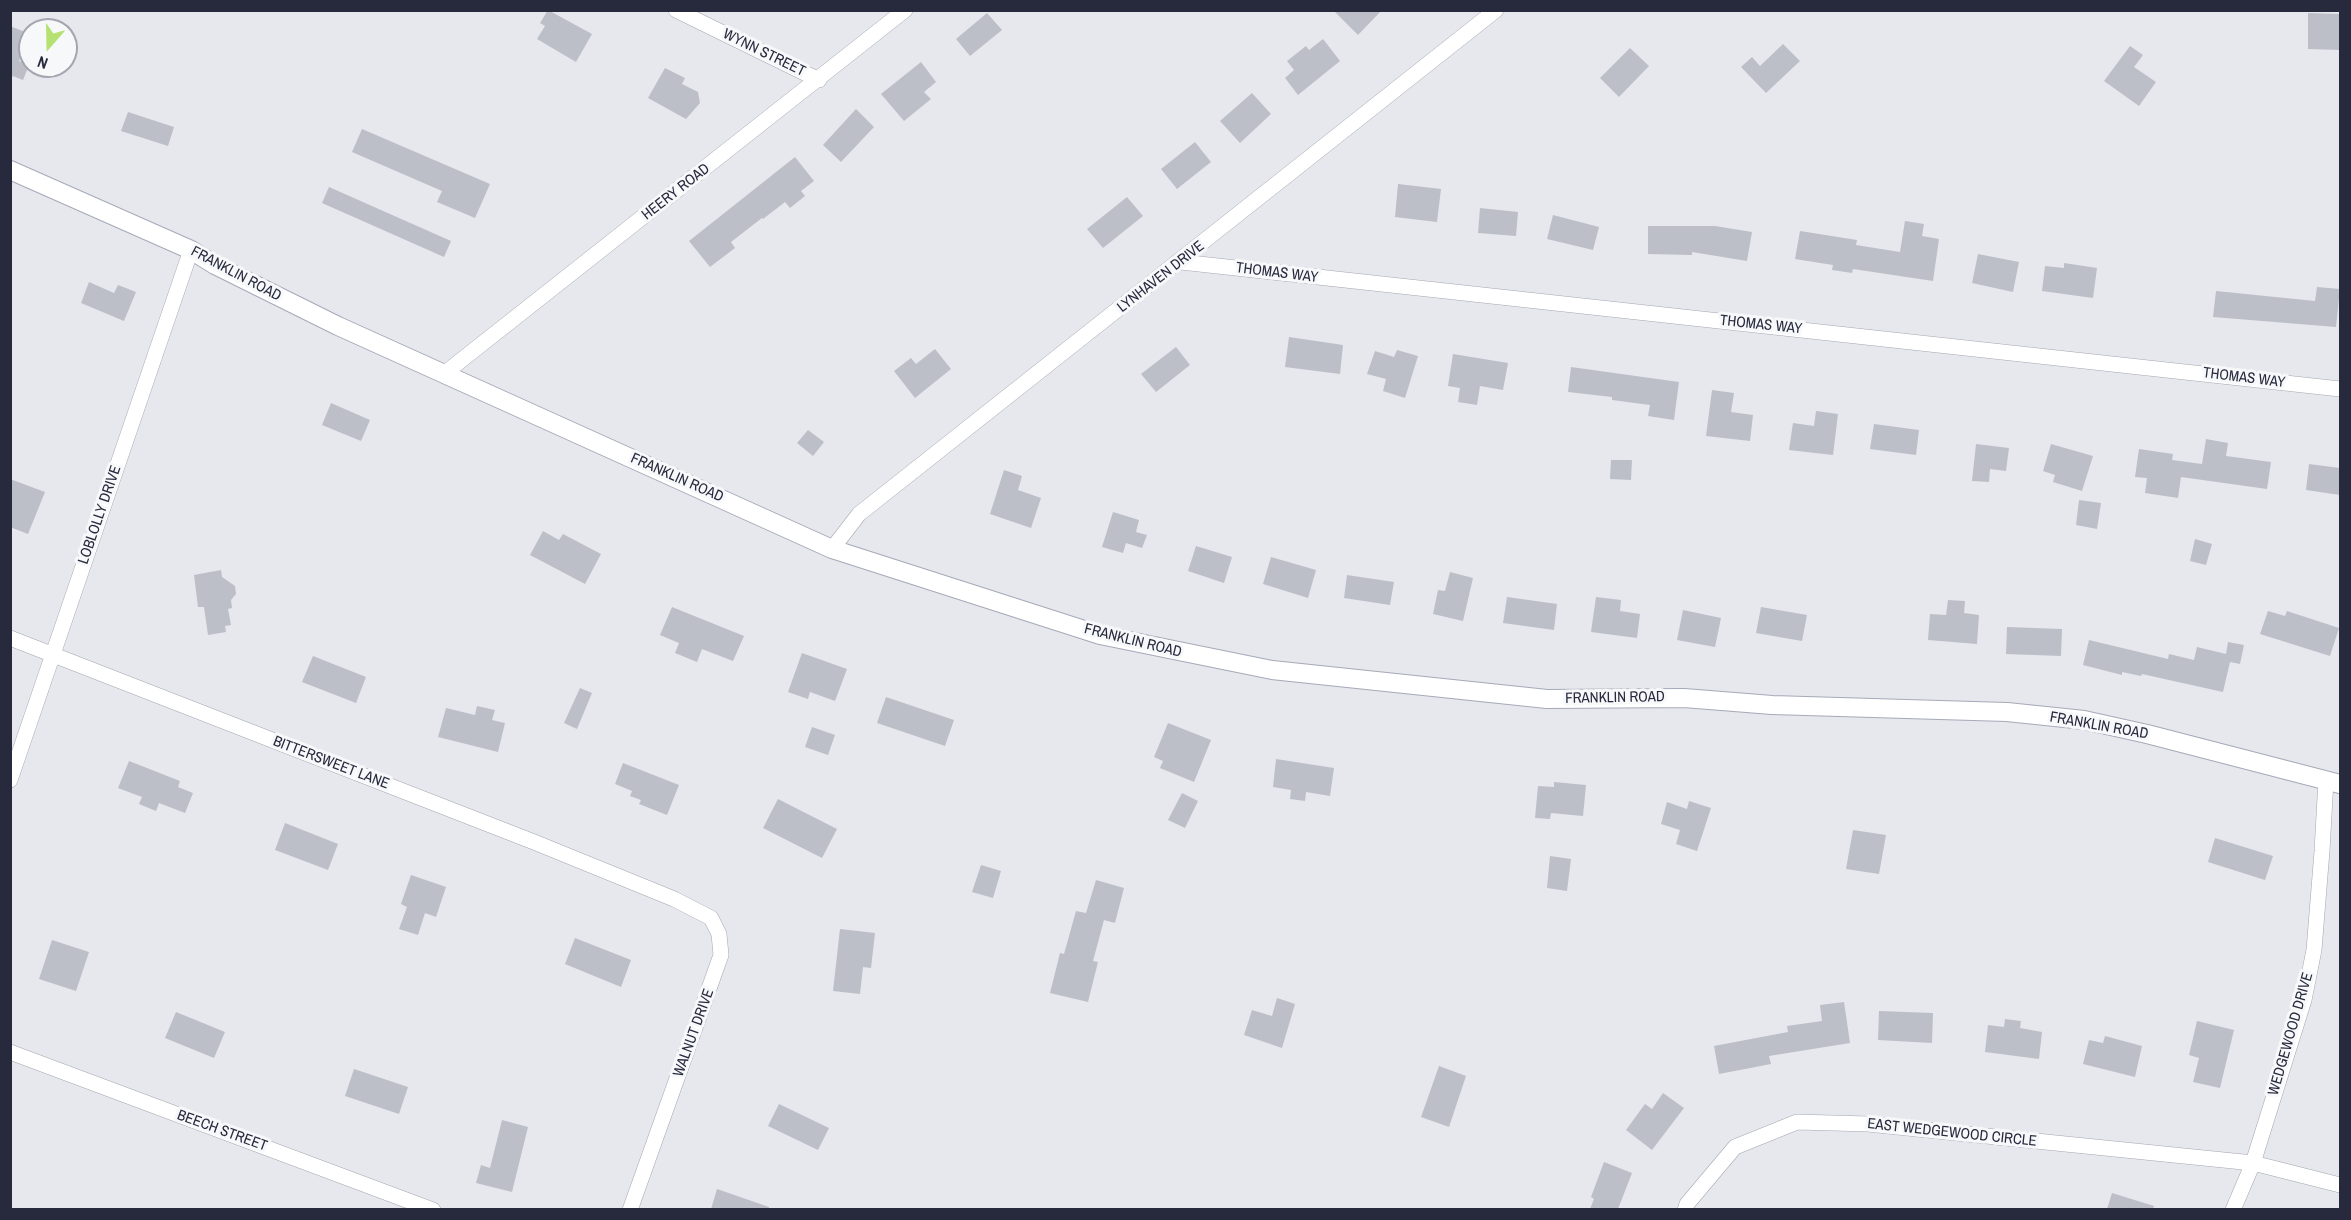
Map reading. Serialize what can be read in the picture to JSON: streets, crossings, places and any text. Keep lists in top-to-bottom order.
{
  "streets": {
    "main road": ["FRANKLIN ROAD"],
    "street": [
      "WYNN STREET",
      "HEERY ROAD",
      "THOMAS WAY",
      "LYNHAVEN DRIVE",
      "LOBLOLLY DRIVE",
      "BITTERSWEET LANE",
      "WALNUT DRIVE",
      "WEDGEWOOD DRIVE",
      "BEECH STREET",
      "EAST WEDGEWOOD CIRCLE"
    ]
  },
  "crossings": [
    ["WYNN STREET", "HEERY ROAD"],
    ["HEERY ROAD", "FRANKLIN ROAD"],
    ["THOMAS WAY", "LYNHAVEN DRIVE"],
    ["FRANKLIN ROAD", "LYNHAVEN DRIVE"],
    ["FRANKLIN ROAD", "LOBLOLLY DRIVE"],
    ["FRANKLIN ROAD", "WEDGEWOOD DRIVE"],
    ["LOBLOLLY DRIVE", "BITTERSWEET LANE"],
    ["BITTERSWEET LANE", "WALNUT DRIVE"],
    ["WEDGEWOOD DRIVE", "EAST WEDGEWOOD CIRCLE"]
  ],
  "north": "bottom"
}
